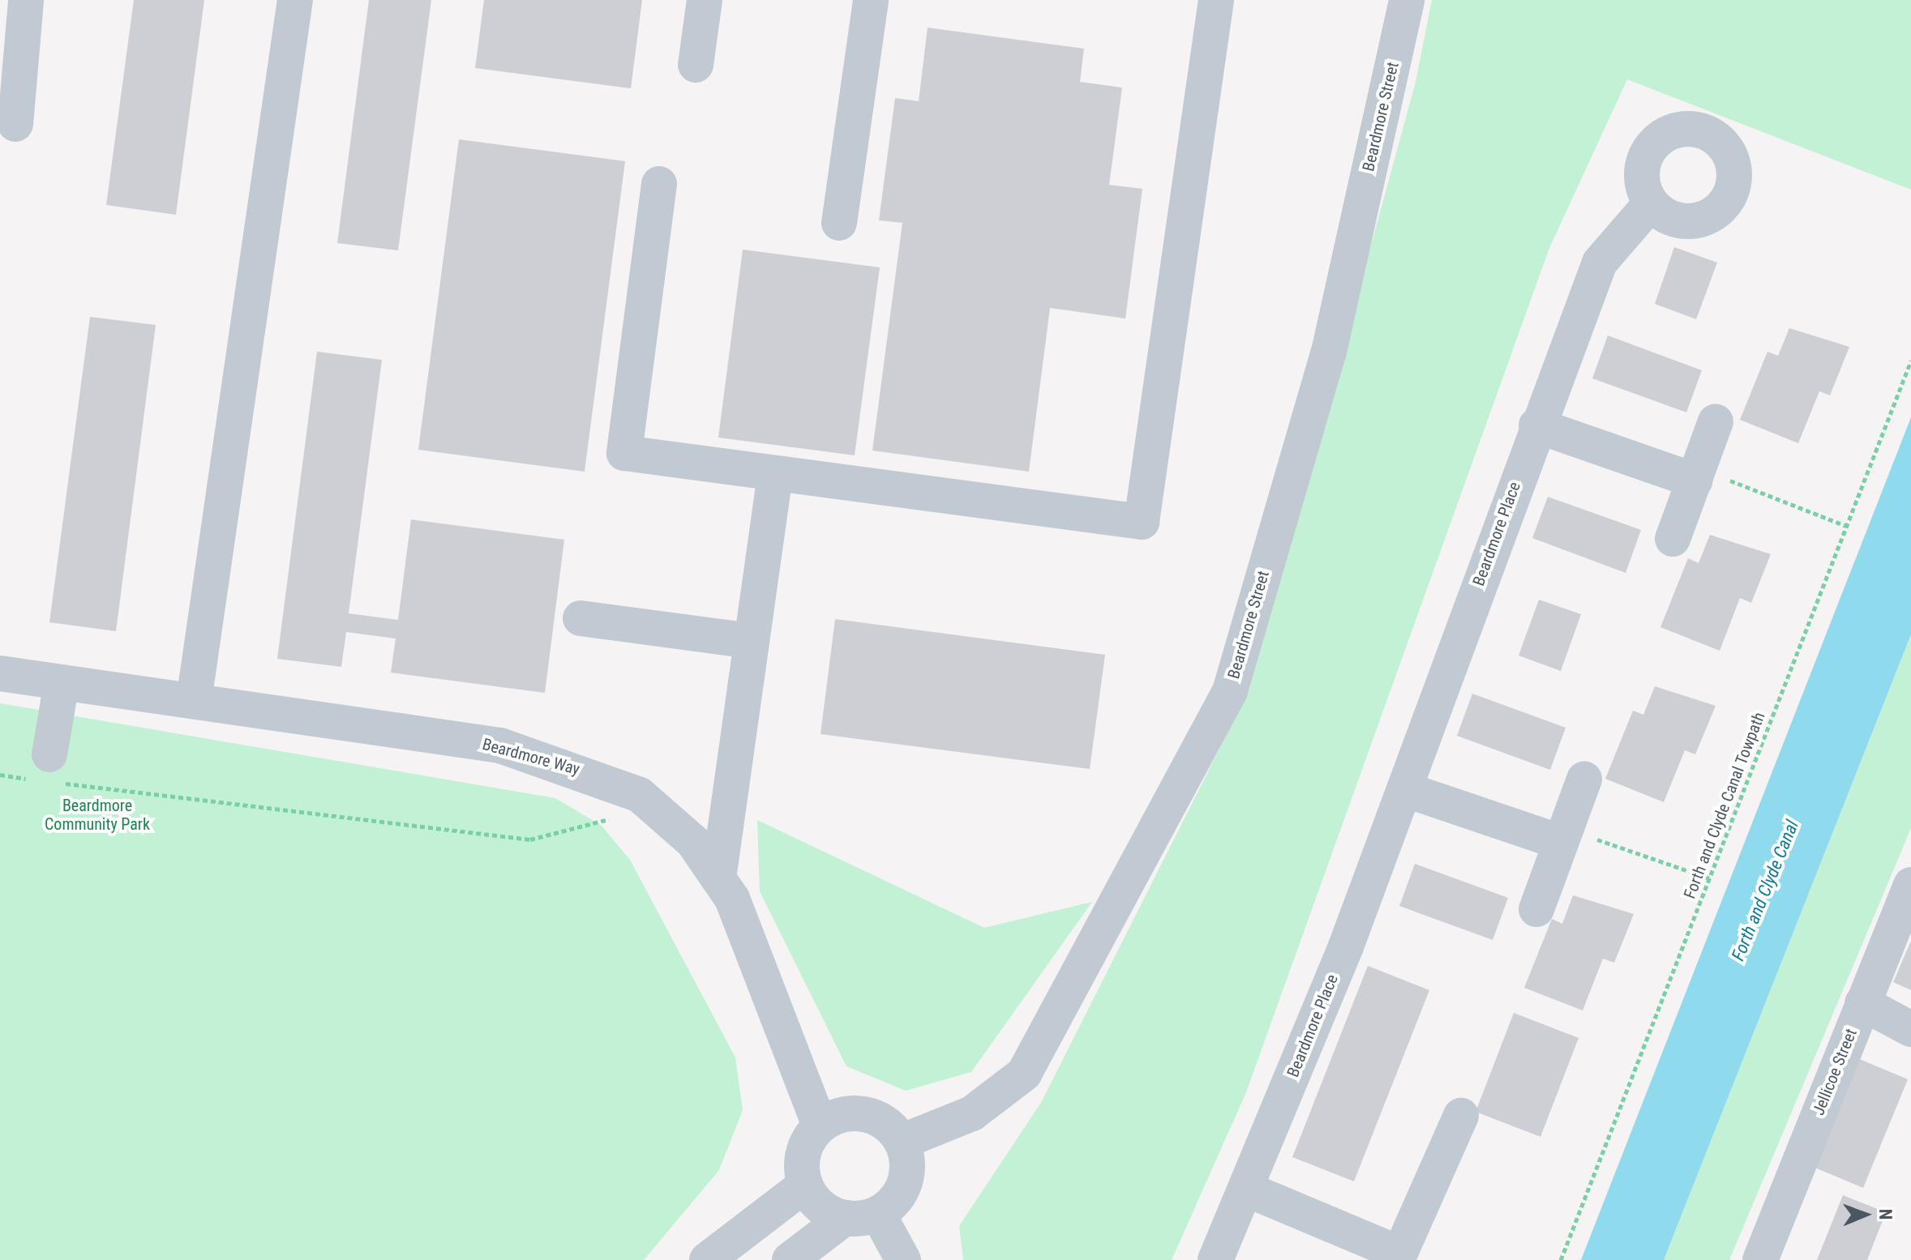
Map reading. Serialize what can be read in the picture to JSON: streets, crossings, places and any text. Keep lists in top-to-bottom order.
{
  "streets": {
    "street": [
      "Beardmore Street",
      "Beardmore Place",
      "Beardmore Way",
      "Jellicoe Street"
    ],
    "path": ["Forth and Clyde Canal Towpath"]
  },
  "crossings": [
    ["Beardmore Street", "Beardmore Way"]
  ],
  "water": ["Forth and Clyde Canal"],
  "parks": ["Beardmore Community Park"],
  "north": "right"
}
